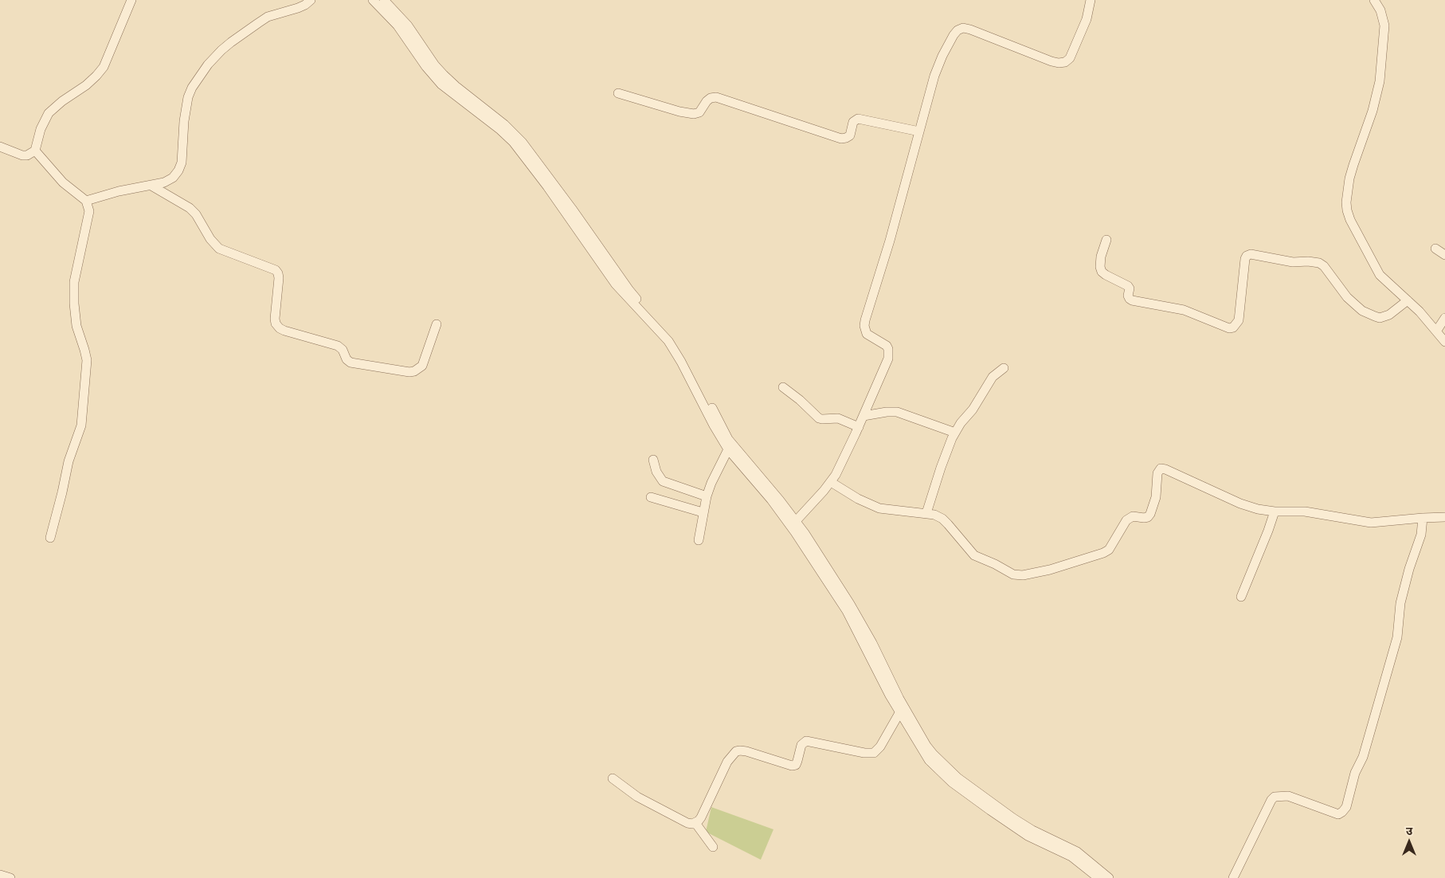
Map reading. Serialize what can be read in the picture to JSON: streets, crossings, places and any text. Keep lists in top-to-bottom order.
{
  "north": "top"
}
